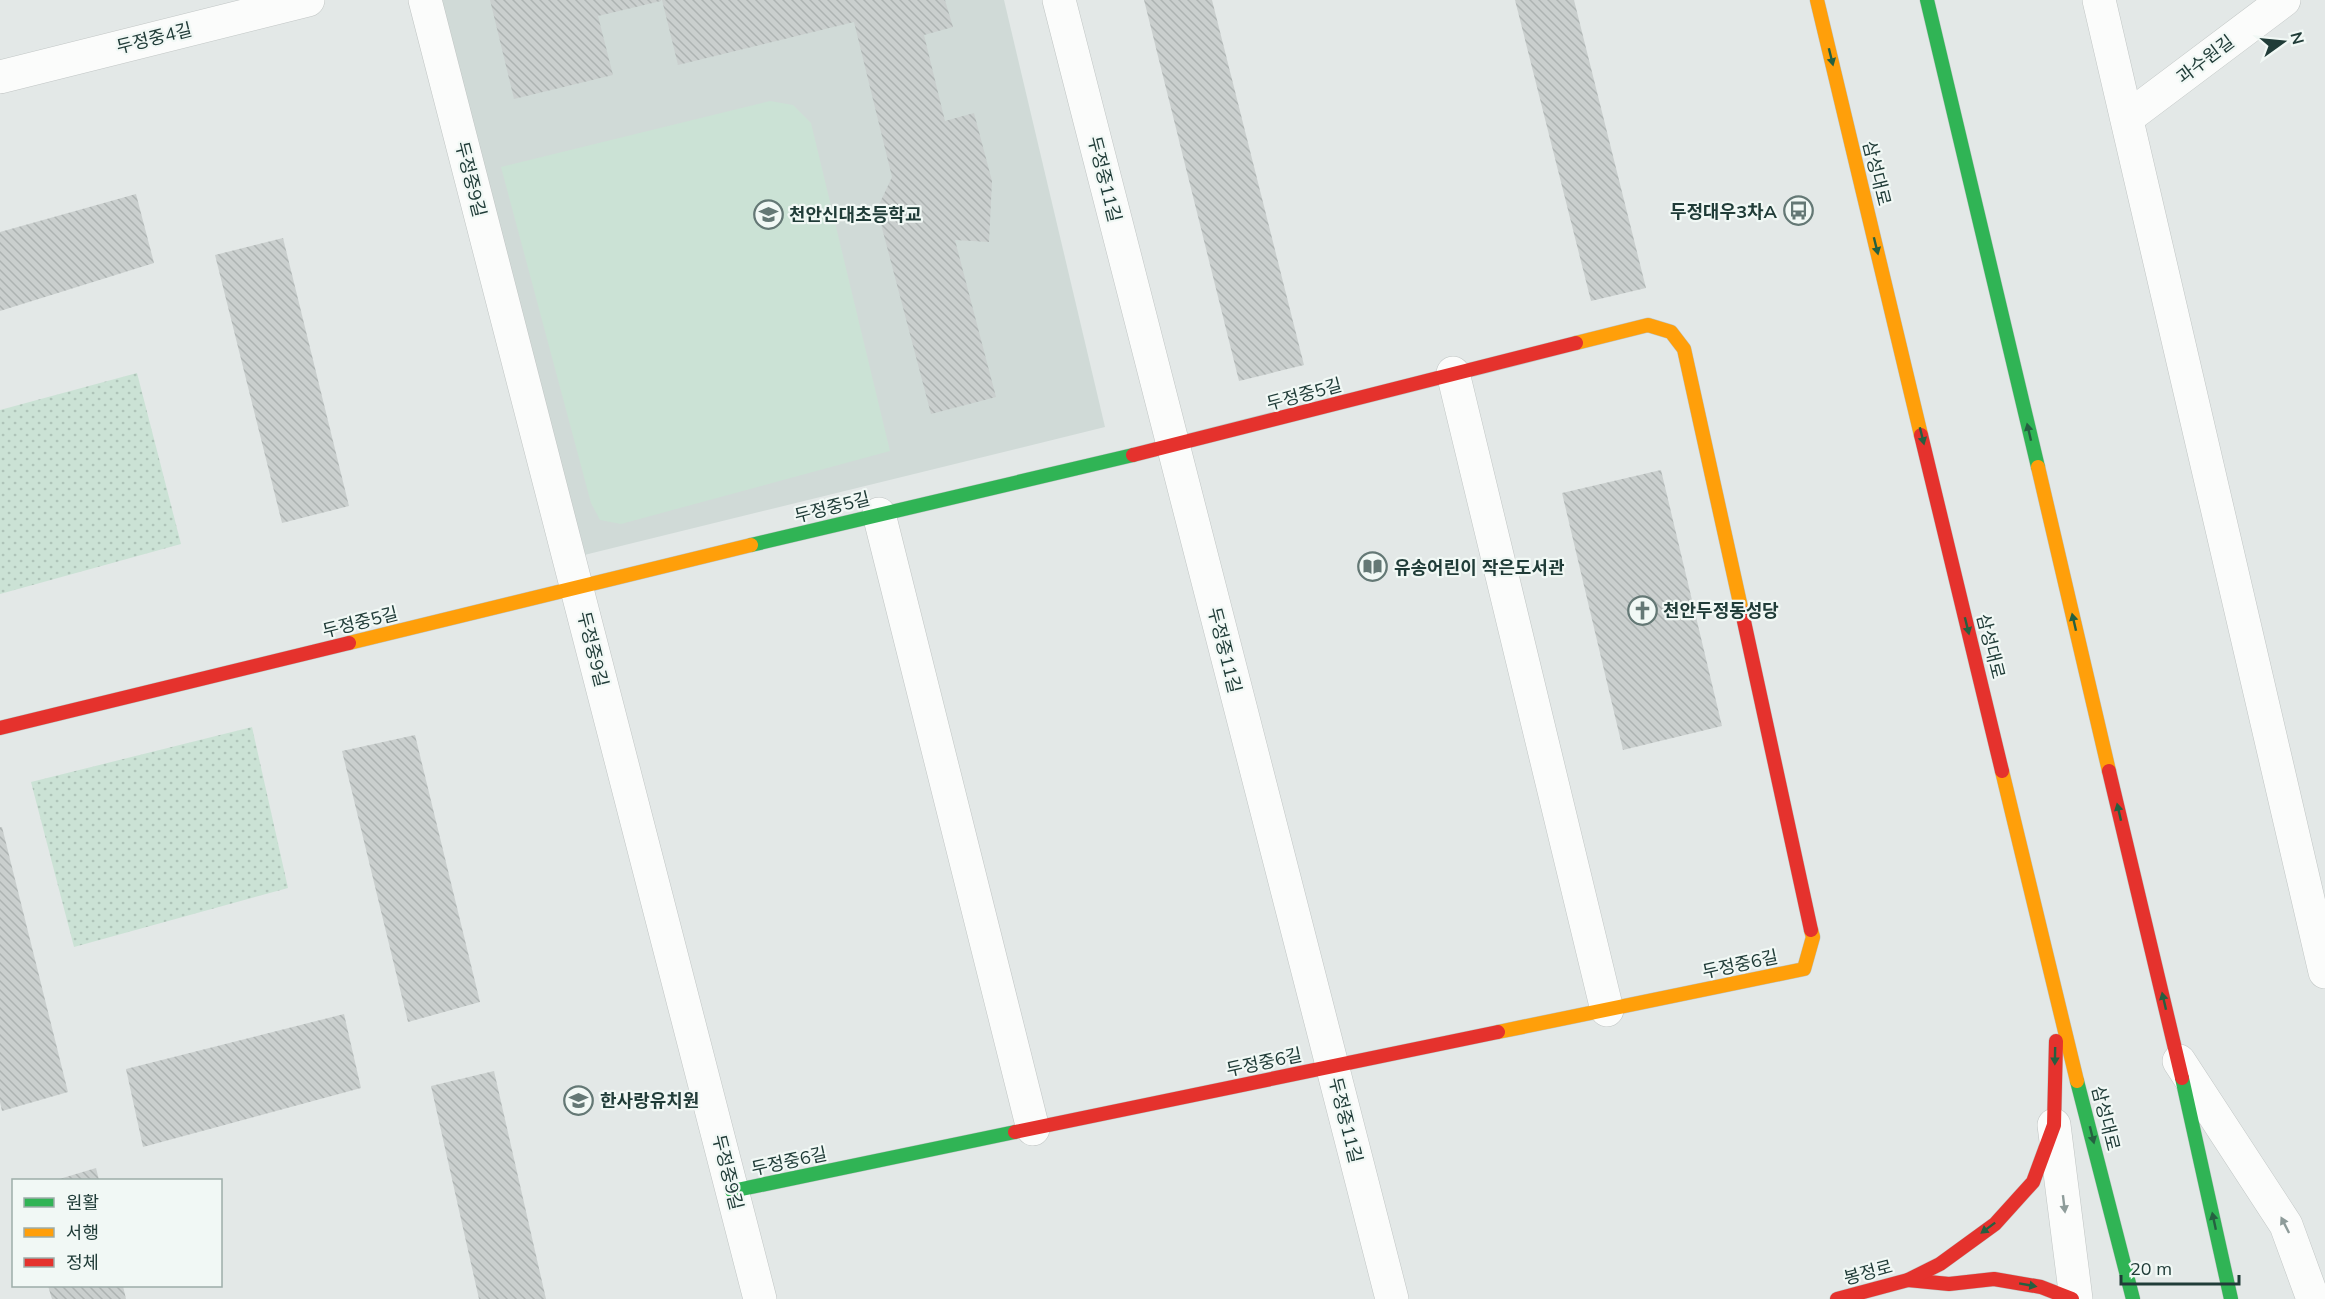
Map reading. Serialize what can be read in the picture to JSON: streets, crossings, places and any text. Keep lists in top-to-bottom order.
{
  "streets": {
    "street": [
      "두정중4길",
      "과수원길",
      "삼성대로",
      "두정중9길",
      "두정중11길",
      "두정중5길",
      "두정중6길",
      "봉정로"
    ]
  },
  "crossings": [
    ["두정중9길", "두정중5길"],
    ["두정중9길", "두정중6길"],
    ["두정중11길", "두정중5길"],
    ["두정중11길", "두정중6길"],
    ["두정중5길", "두정중6길"]
  ],
  "places": {
    "bus stop": ["두정대우3차A"],
    "school or university": ["천안신대초등학교", "한사랑유치원"],
    "library": ["유송어린이 작은도서관"],
    "church": ["천안두정동성당"]
  },
  "legend": ["원활", "서행", "정체"],
  "scale_bar": "20 m",
  "north": "right"
}
